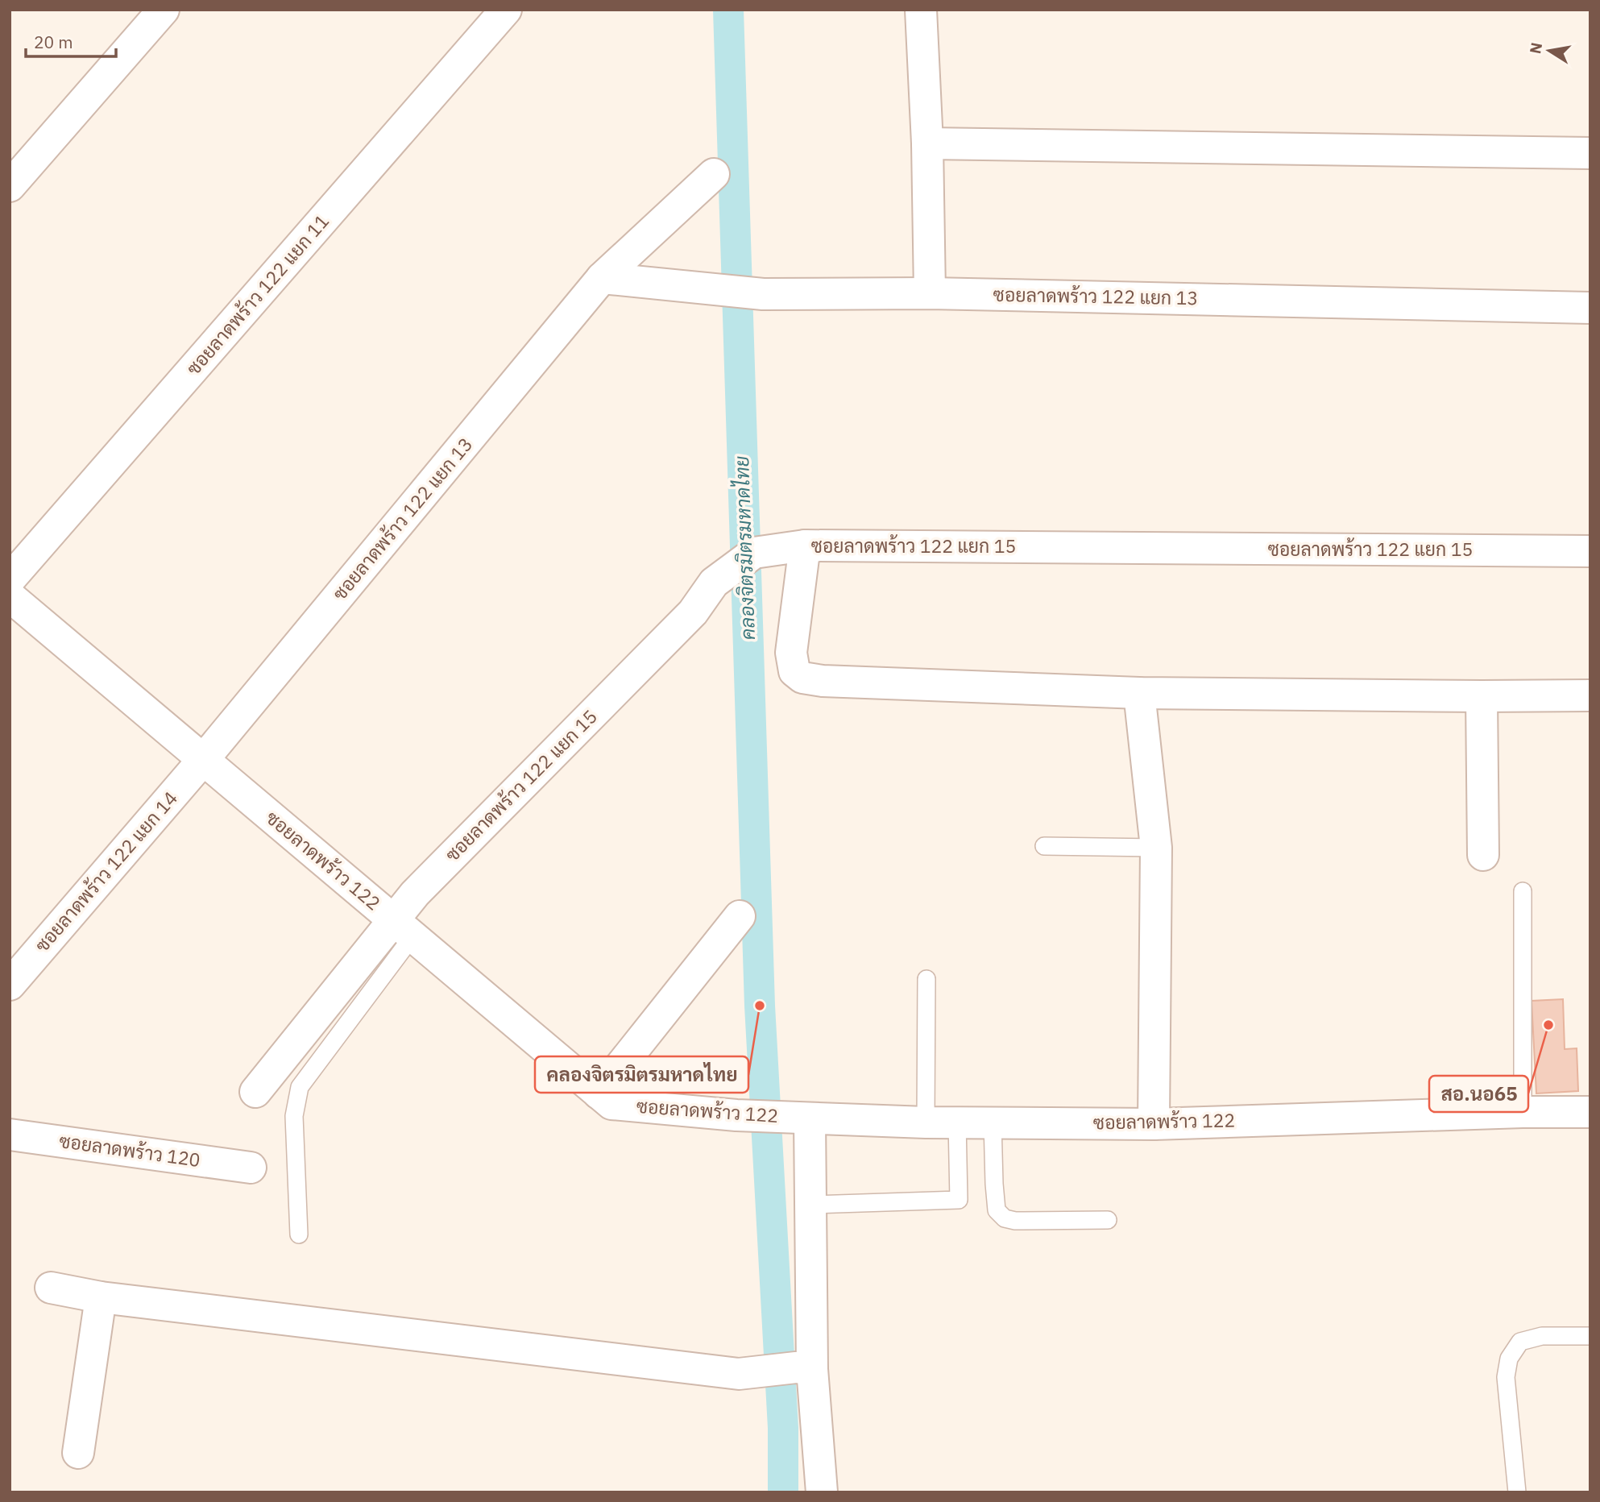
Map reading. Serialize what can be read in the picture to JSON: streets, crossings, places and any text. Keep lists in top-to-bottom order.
{
  "streets": {
    "street": [
      "ซอยลาดพร้าว 122 แยก 11",
      "ซอยลาดพร้าว 122 แยก 13",
      "ซอยลาดพร้าว 122 แยก 15",
      "ซอยลาดพร้าว 122",
      "ซอยลาดพร้าว 122 แยก 14",
      "ซอยลาดพร้าว 120"
    ]
  },
  "crossings": [
    ["ซอยลาดพร้าว 122 แยก 13", "ซอยลาดพร้าว 122"],
    ["ซอยลาดพร้าว 122 แยก 13", "ซอยลาดพร้าว 122 แยก 14"],
    ["ซอยลาดพร้าว 122 แยก 15", "ซอยลาดพร้าว 122"],
    ["ซอยลาดพร้าว 122", "ซอยลาดพร้าว 122 แยก 14"]
  ],
  "water": ["คลองจิตรมิตรมหาดไทย"],
  "places": ["คลองจิตรมิตรมหาดไทย", "สอ.นอ65"],
  "scale_bar": "20 m",
  "north": "left"
}
